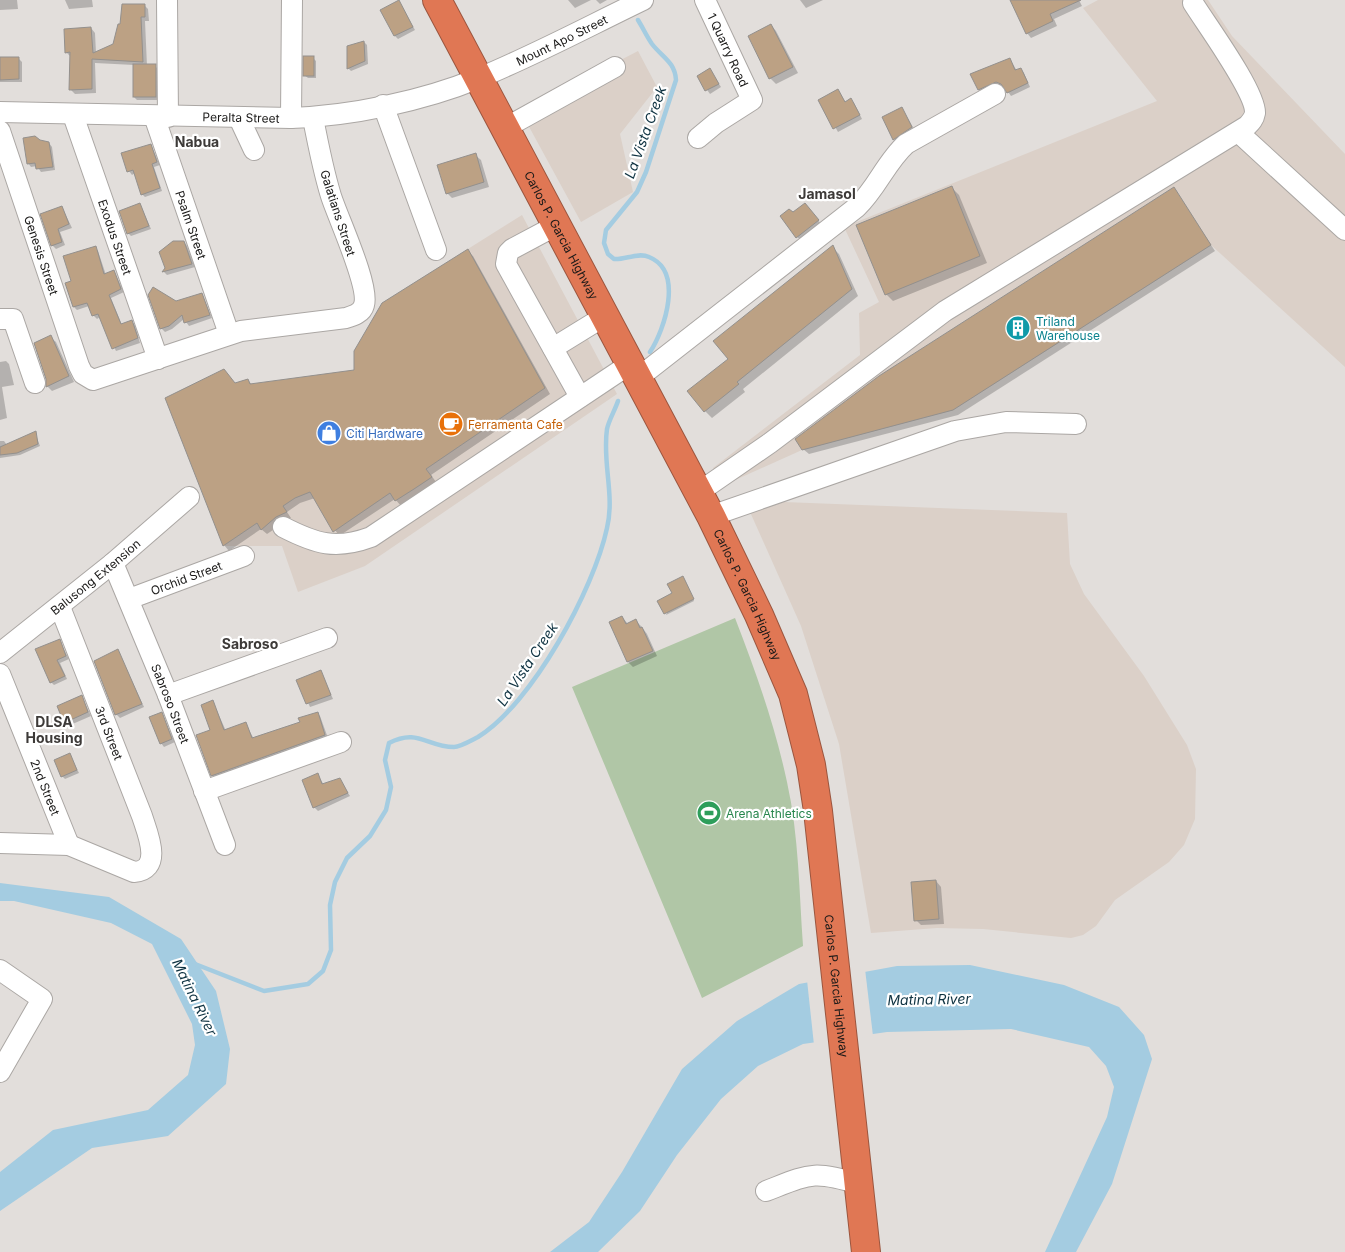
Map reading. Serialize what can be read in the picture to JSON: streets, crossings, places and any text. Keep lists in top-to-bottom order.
{
  "streets": {
    "highway": ["Carlos P. Garcia Highway"],
    "street": [
      "Mount Apo Street",
      "1 Quarry Road",
      "Peralta Street",
      "Galatians Street",
      "Psalm Street",
      "Exodus Street",
      "Genesis Street",
      "Balusong Extension",
      "Orchid Street",
      "Sabroso Street",
      "3rd Street",
      "2nd Street"
    ]
  },
  "crossings": [
    ["Mount Apo Street", "Peralta Street"],
    ["Mount Apo Street", "Carlos P. Garcia Highway"],
    ["Peralta Street", "Galatians Street"],
    ["Peralta Street", "Psalm Street"],
    ["Peralta Street", "Carlos P. Garcia Highway"],
    ["Peralta Street", "Exodus Street"],
    ["Galatians Street", "Psalm Street"],
    ["Exodus Street", "Genesis Street"],
    ["Balusong Extension", "Sabroso Street"],
    ["Balusong Extension", "3rd Street"],
    ["Orchid Street", "Sabroso Street"],
    ["3rd Street", "2nd Street"]
  ],
  "districts": [
    "Nabua",
    "Jamasol",
    "Sabroso",
    "DLSA Housing"
  ],
  "water": ["La Vista Creek", "Matina River"],
  "places": {
    "building": ["Triland Warehouse"],
    "cafe": ["Ferramenta Cafe"],
    "shop": ["Citi Hardware"],
    "sports": ["Arena Athletics"]
  }
}
